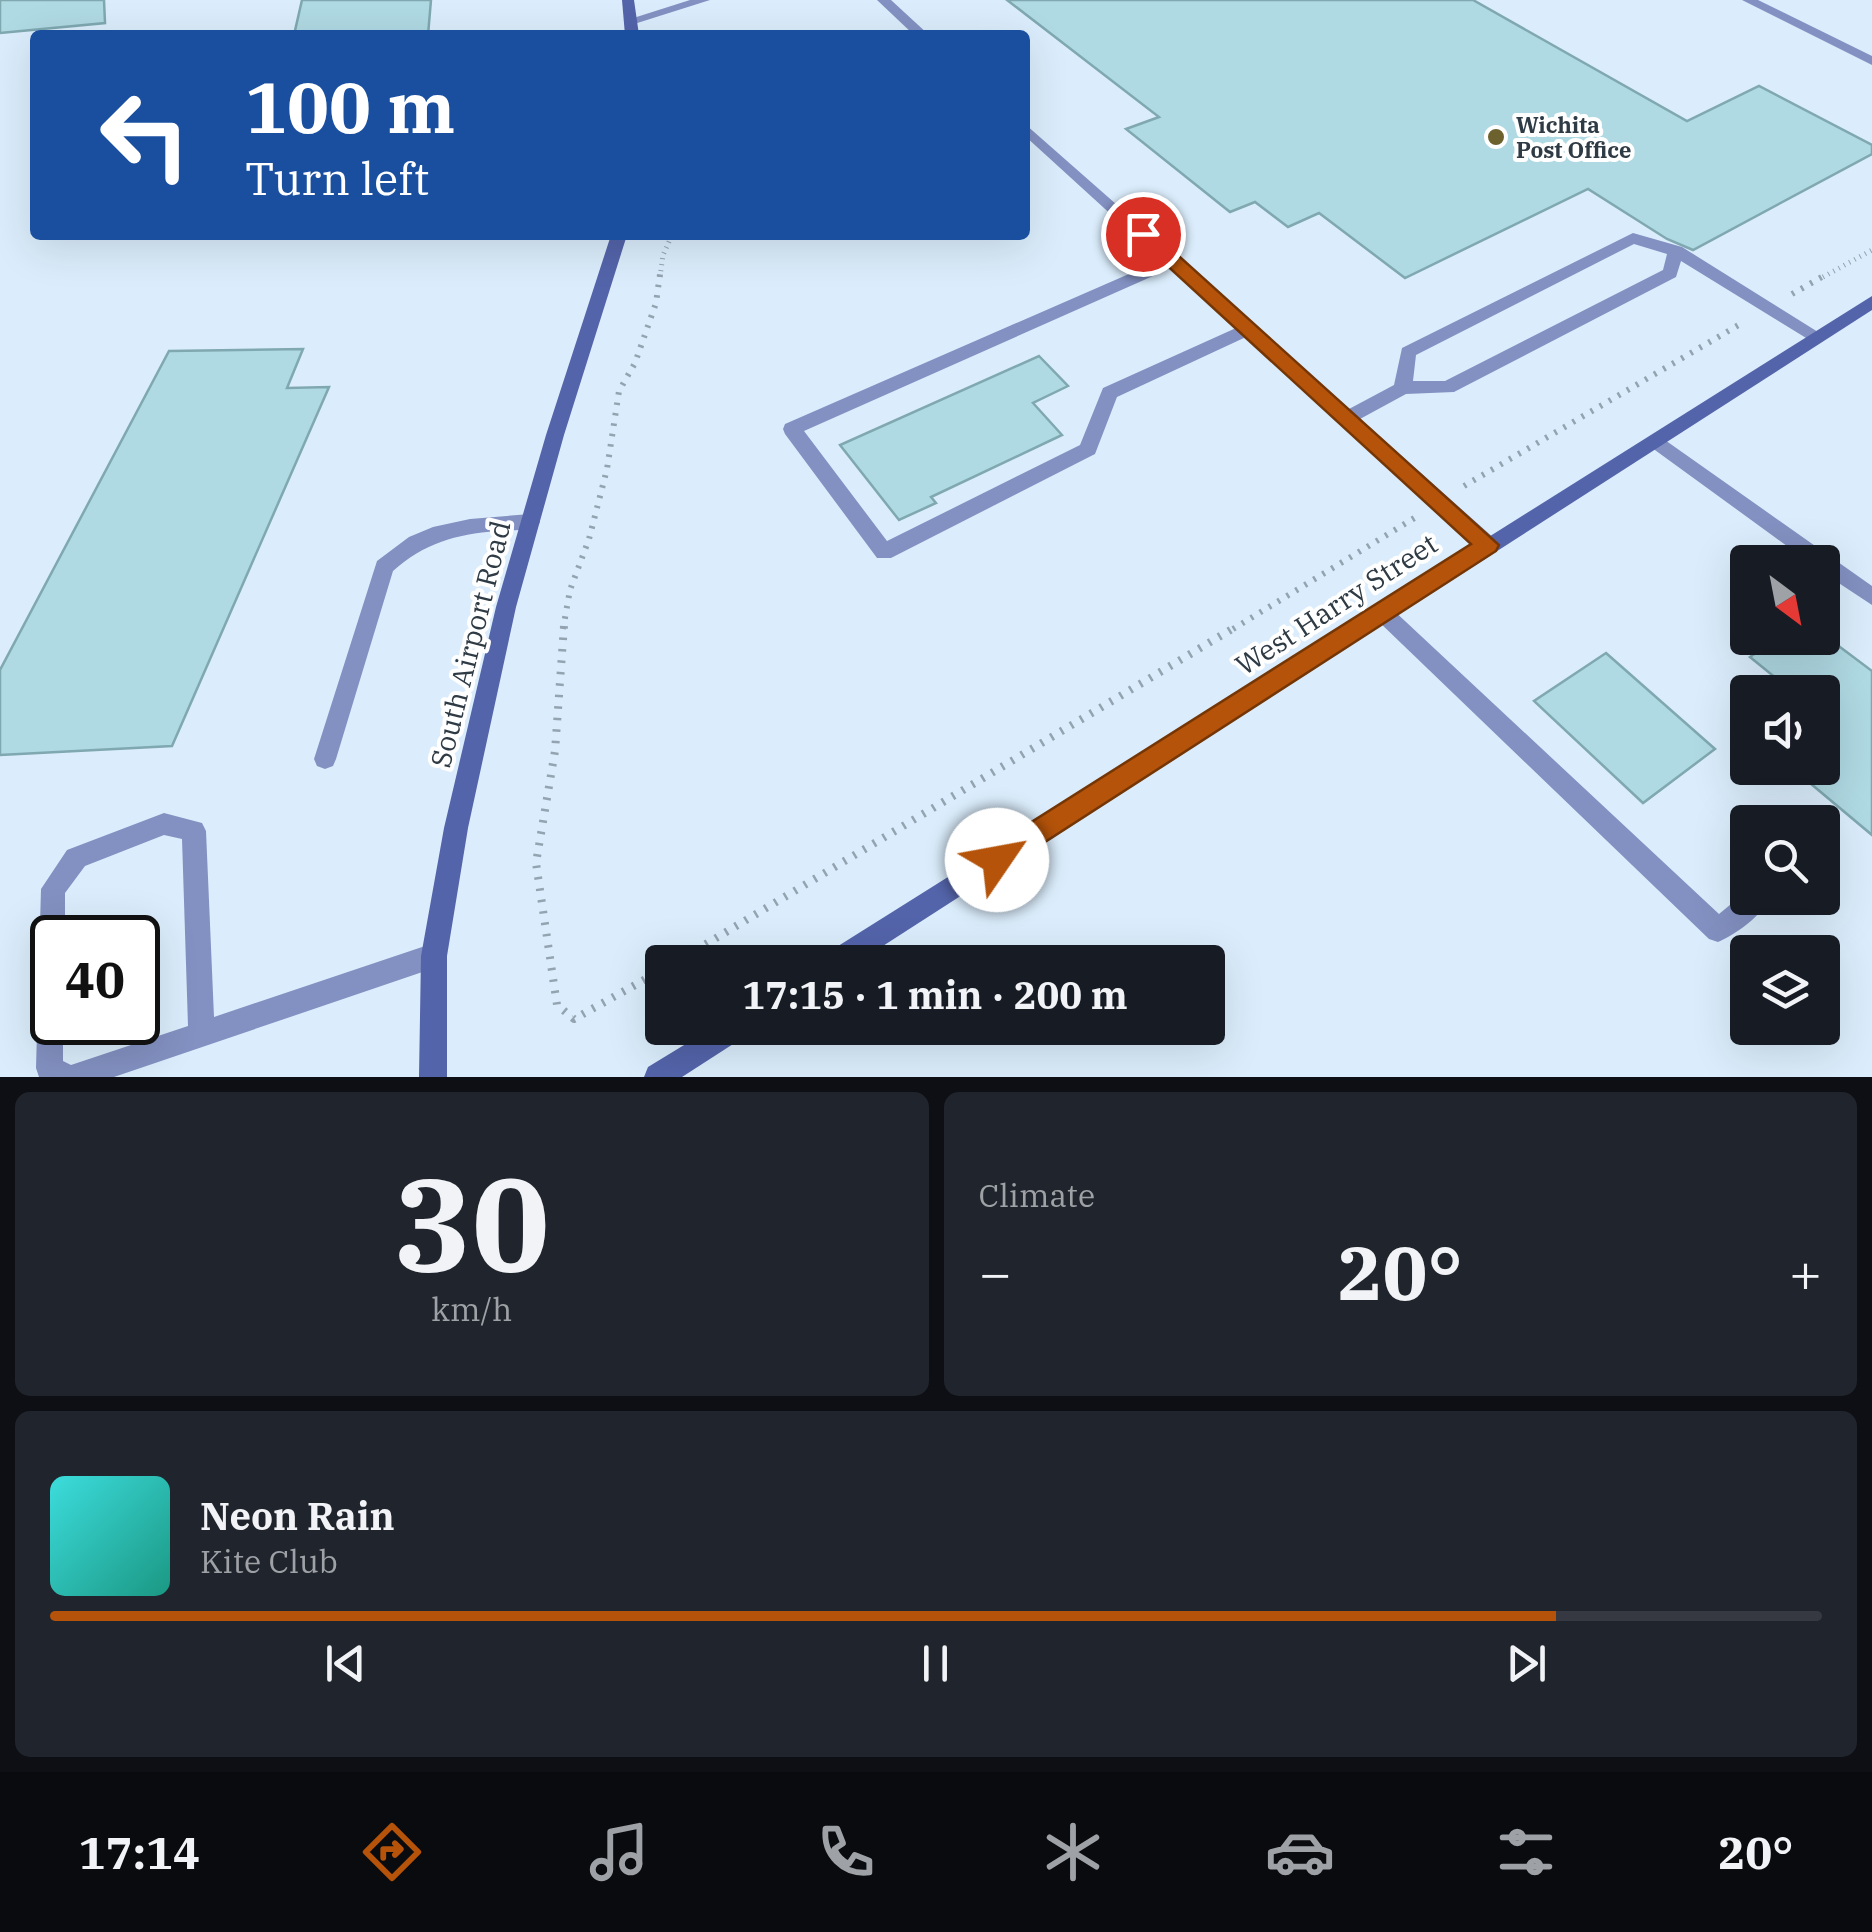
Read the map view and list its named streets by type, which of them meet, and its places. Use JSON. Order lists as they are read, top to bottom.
{
  "streets": {
    "street": ["West Harry Street", "South Airport Road"]
  },
  "places": ["Wichita Post Office"],
  "north": "bottom right",
  "page": {
    "turn": ["100 m", "Turn left"],
    "limit": "40",
    "trip": "17:15 · 1 min · 200 m",
    "tile": [
      ["30", "km/h"],
      "Climate"
    ],
    "heat": ["−", "20°", "+"],
    "song": ["Neon Rain", "Kite Club"],
    "tabs": ["17:14", "20°"]
  }
}
